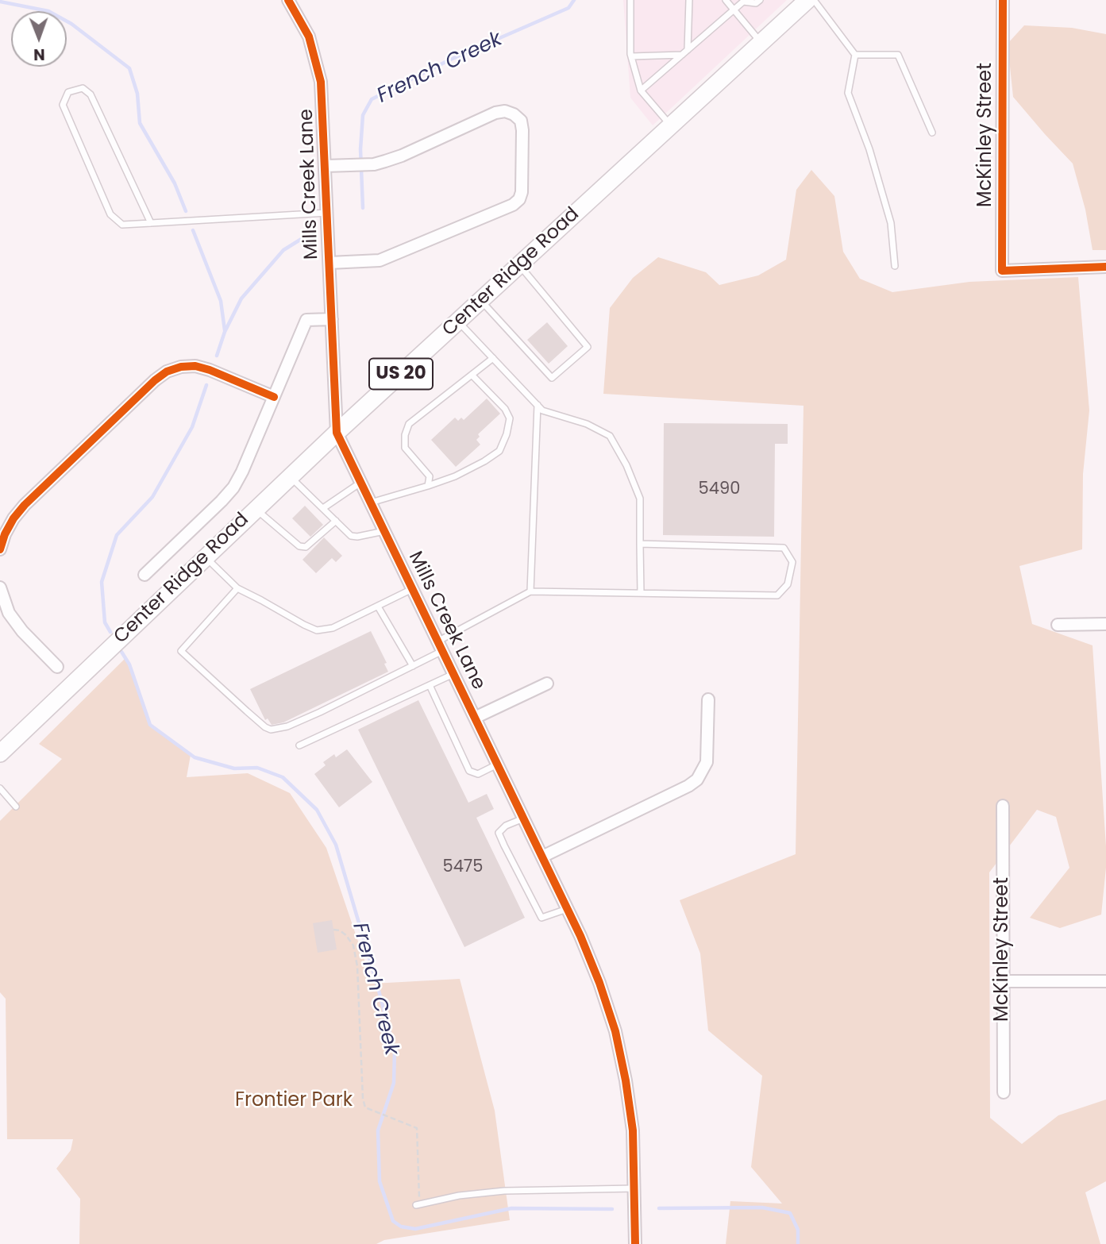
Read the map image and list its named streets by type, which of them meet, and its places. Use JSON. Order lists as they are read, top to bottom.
{
  "streets": {
    "main road": ["Center Ridge Road", "US 20"],
    "street": ["McKinley Street", "Mills Creek Lane"]
  },
  "crossings": [
    ["Mills Creek Lane", "Center Ridge Road"]
  ],
  "water": ["French Creek"],
  "parks": ["Frontier Park"],
  "house_numbers": ["5490", "5475"],
  "north": "bottom"
}
